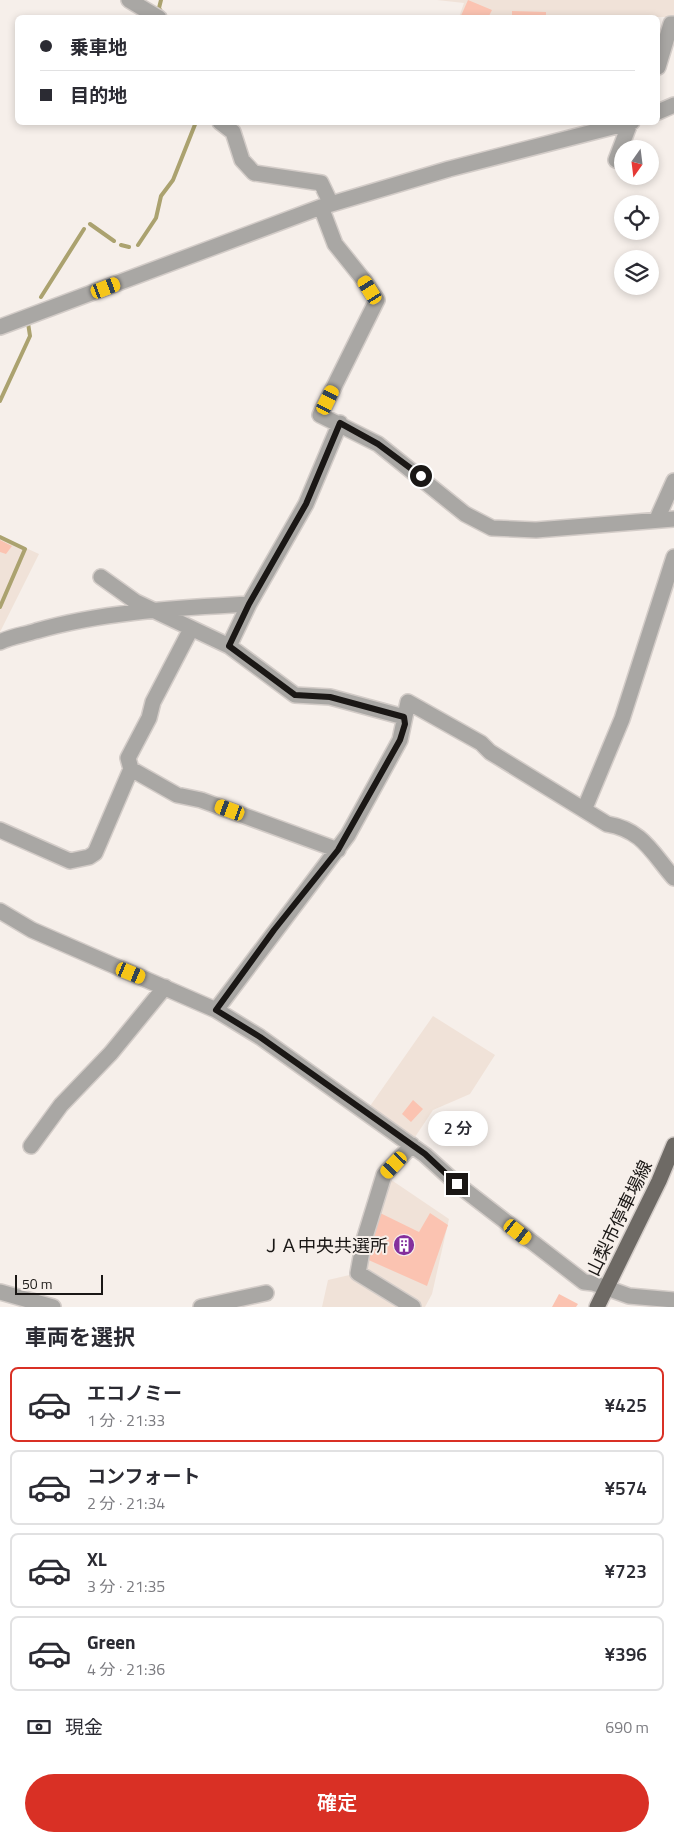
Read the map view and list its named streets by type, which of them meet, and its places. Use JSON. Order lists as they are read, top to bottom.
{
  "streets": {
    "main road": ["山梨市停車場線"]
  },
  "places": {
    "building": ["ＪＡ中央共選所"]
  },
  "scale_bar": "50 m",
  "north": "bottom",
  "page": {
    "banner": ["乗車地", "目的地"],
    "bubble": "2 分",
    "scale": "50 m",
    "heading": "車両を選択",
    "list": [
      {
        "name": "エコノミー",
        "note": "1 分 · 21:33",
        "value": "¥425"
      },
      {
        "name": "コンフォート",
        "note": "2 分 · 21:34",
        "value": "¥574"
      },
      {
        "name": "XL",
        "note": "3 分 · 21:35",
        "value": "¥723"
      },
      {
        "name": "Green",
        "note": "4 分 · 21:36",
        "value": "¥396"
      }
    ],
    "pay": ["現金", "690 m"],
    "buttons": "確定"
  }
}
